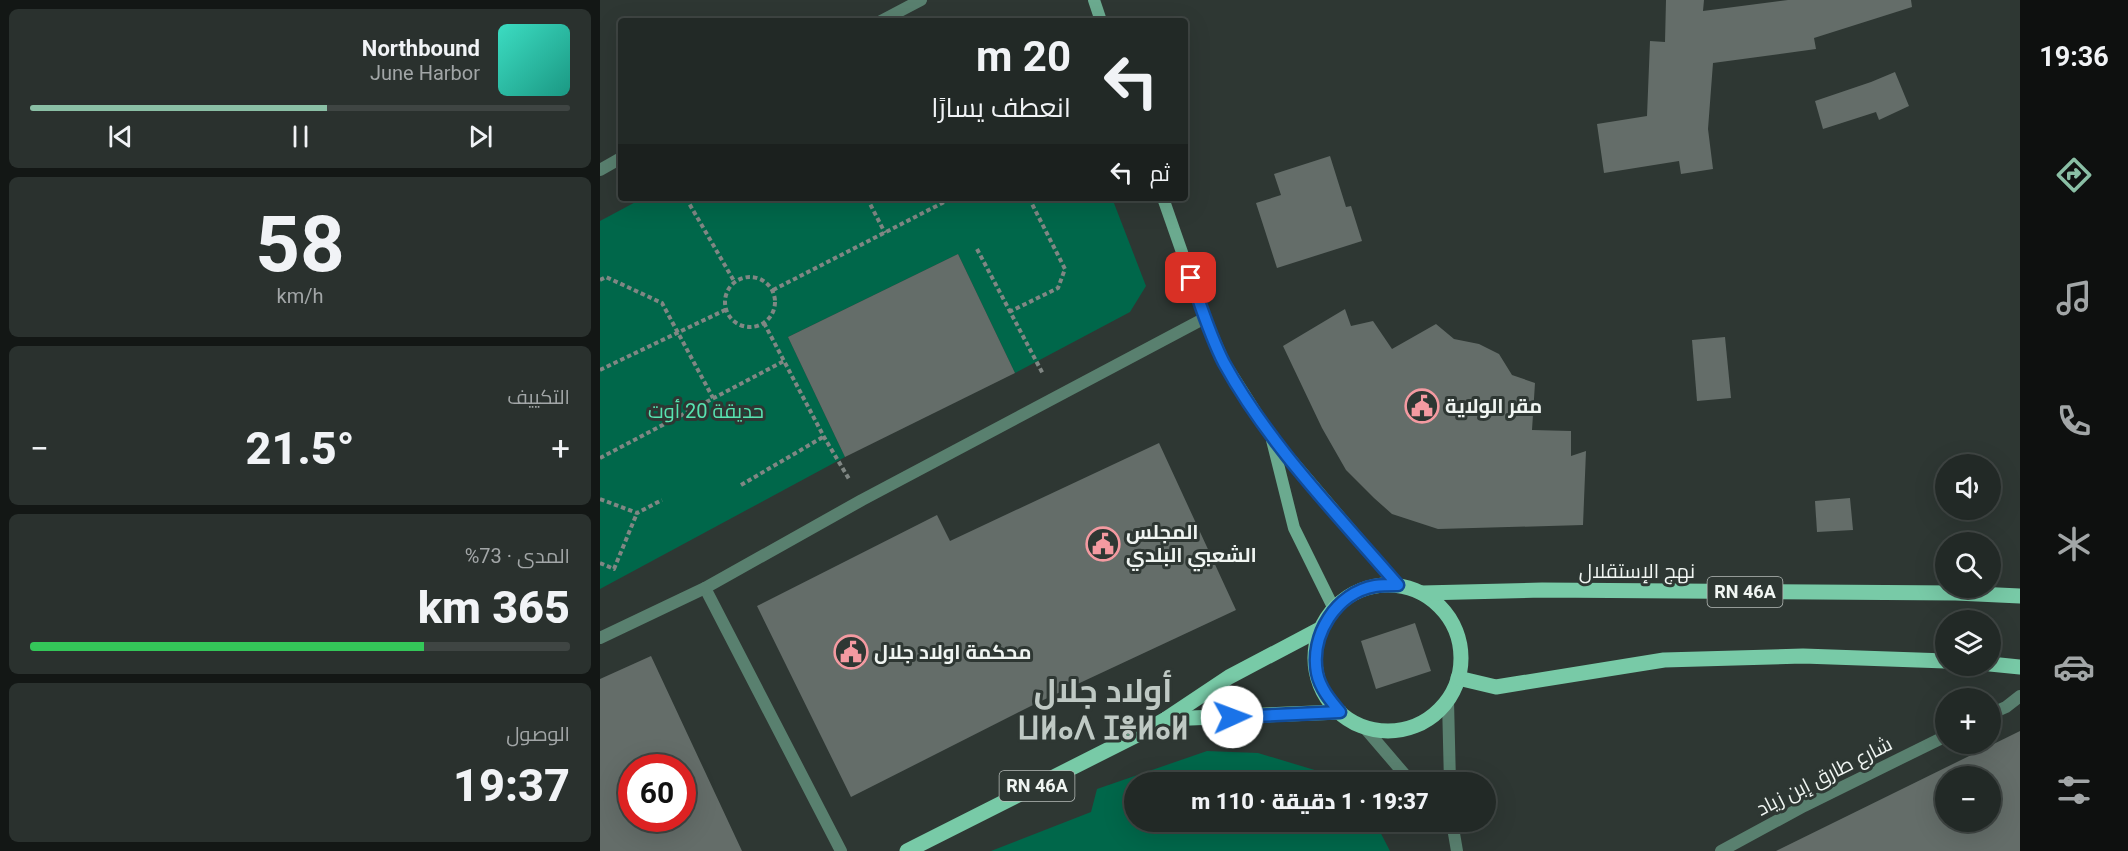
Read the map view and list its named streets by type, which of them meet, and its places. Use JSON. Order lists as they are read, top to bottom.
{
  "streets": {
    "main road": ["نهج الإستقلال", "RN 46A"],
    "street": ["شارع طارق إبن زياد"]
  },
  "crossings": [
    ["نهج الإستقلال", "RN 46A"]
  ],
  "districts": ["أولاد جلال ⵡⵍⴰⴷ ⵊⴻⵍⴰⵍ"],
  "parks": ["حديقة 20 أوت"],
  "places": {
    "public building": ["مقر الولاية", "المجلس الشعبي البلدي", "محكمة اولاد جلال"]
  },
  "page": {
    "tabs": "19:36",
    "turn": ["20 m", "انعطف يسارًا"],
    "song": ["Northbound", "June Harbor"],
    "then": "ثم",
    "tile": [
      ["58", "km/h"],
      "التكييف",
      ["المدى · 73%", "365 km"],
      ["الوصول", "19:37"]
    ],
    "heat": ["−", "21.5°", "+"],
    "map_buttons": ["+", "−"],
    "limit": "60",
    "trip": "19:37 · 1 دقيقة · 110 m"
  }
}
